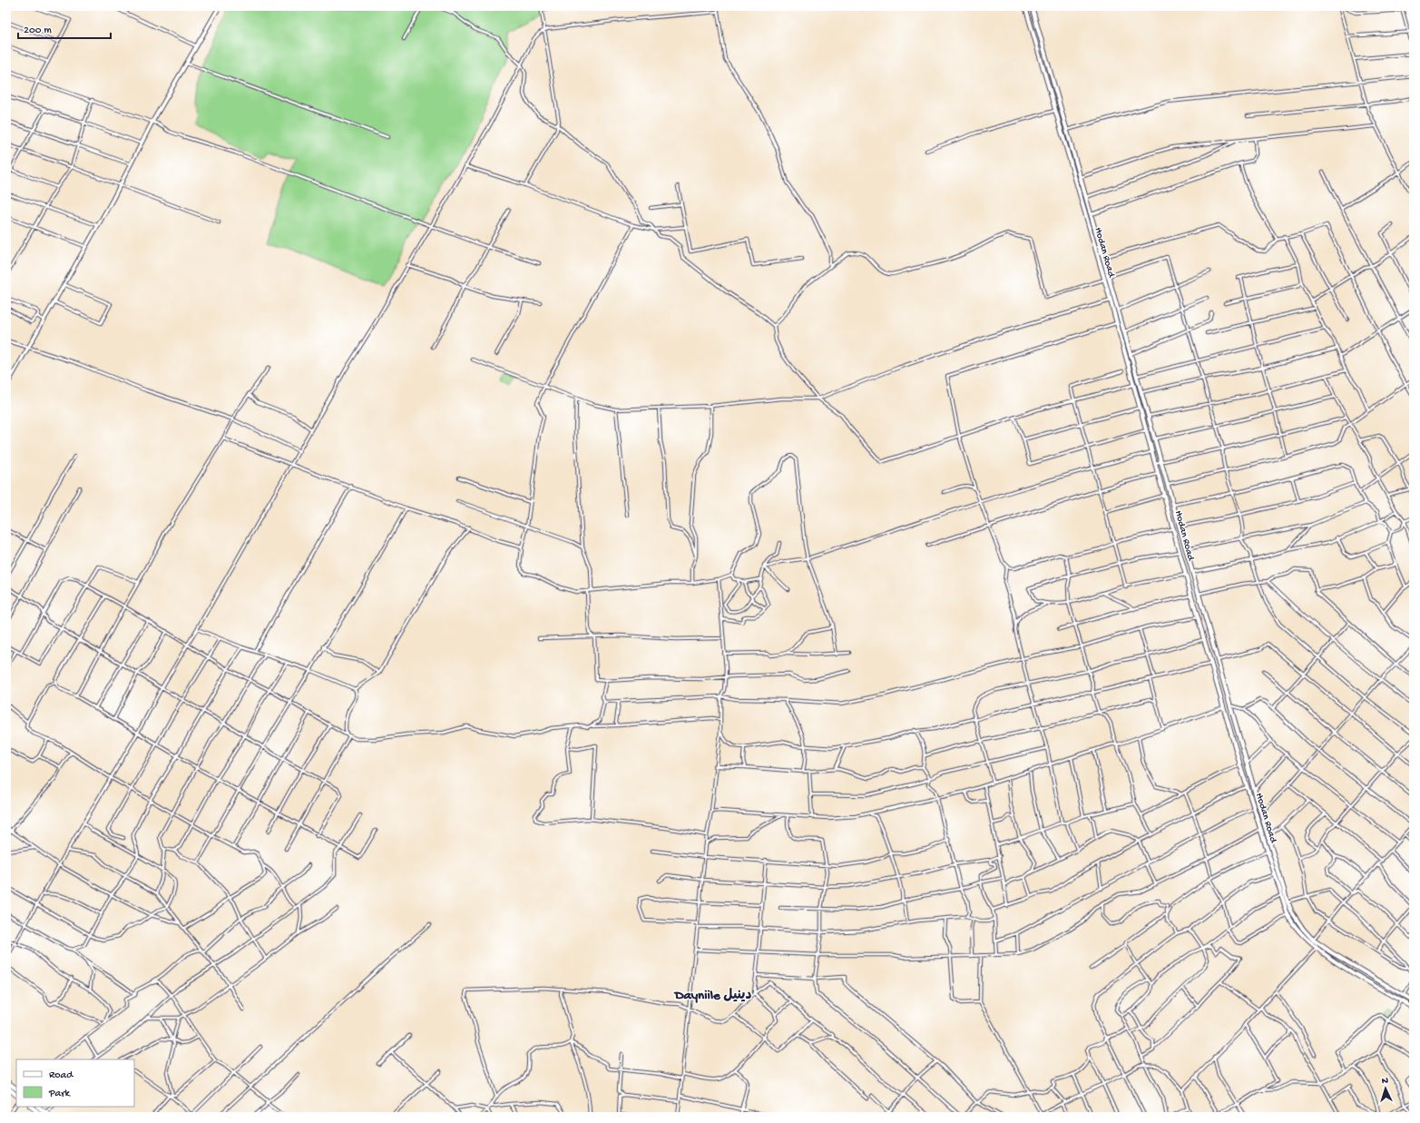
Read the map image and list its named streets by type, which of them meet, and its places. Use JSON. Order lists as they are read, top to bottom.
{
  "streets": {
    "main road": ["Hodan Road"]
  },
  "districts": ["Dayniile دينيل"],
  "legend": ["Road", "Park"],
  "scale_bar": "200 m",
  "north": "top"
}
